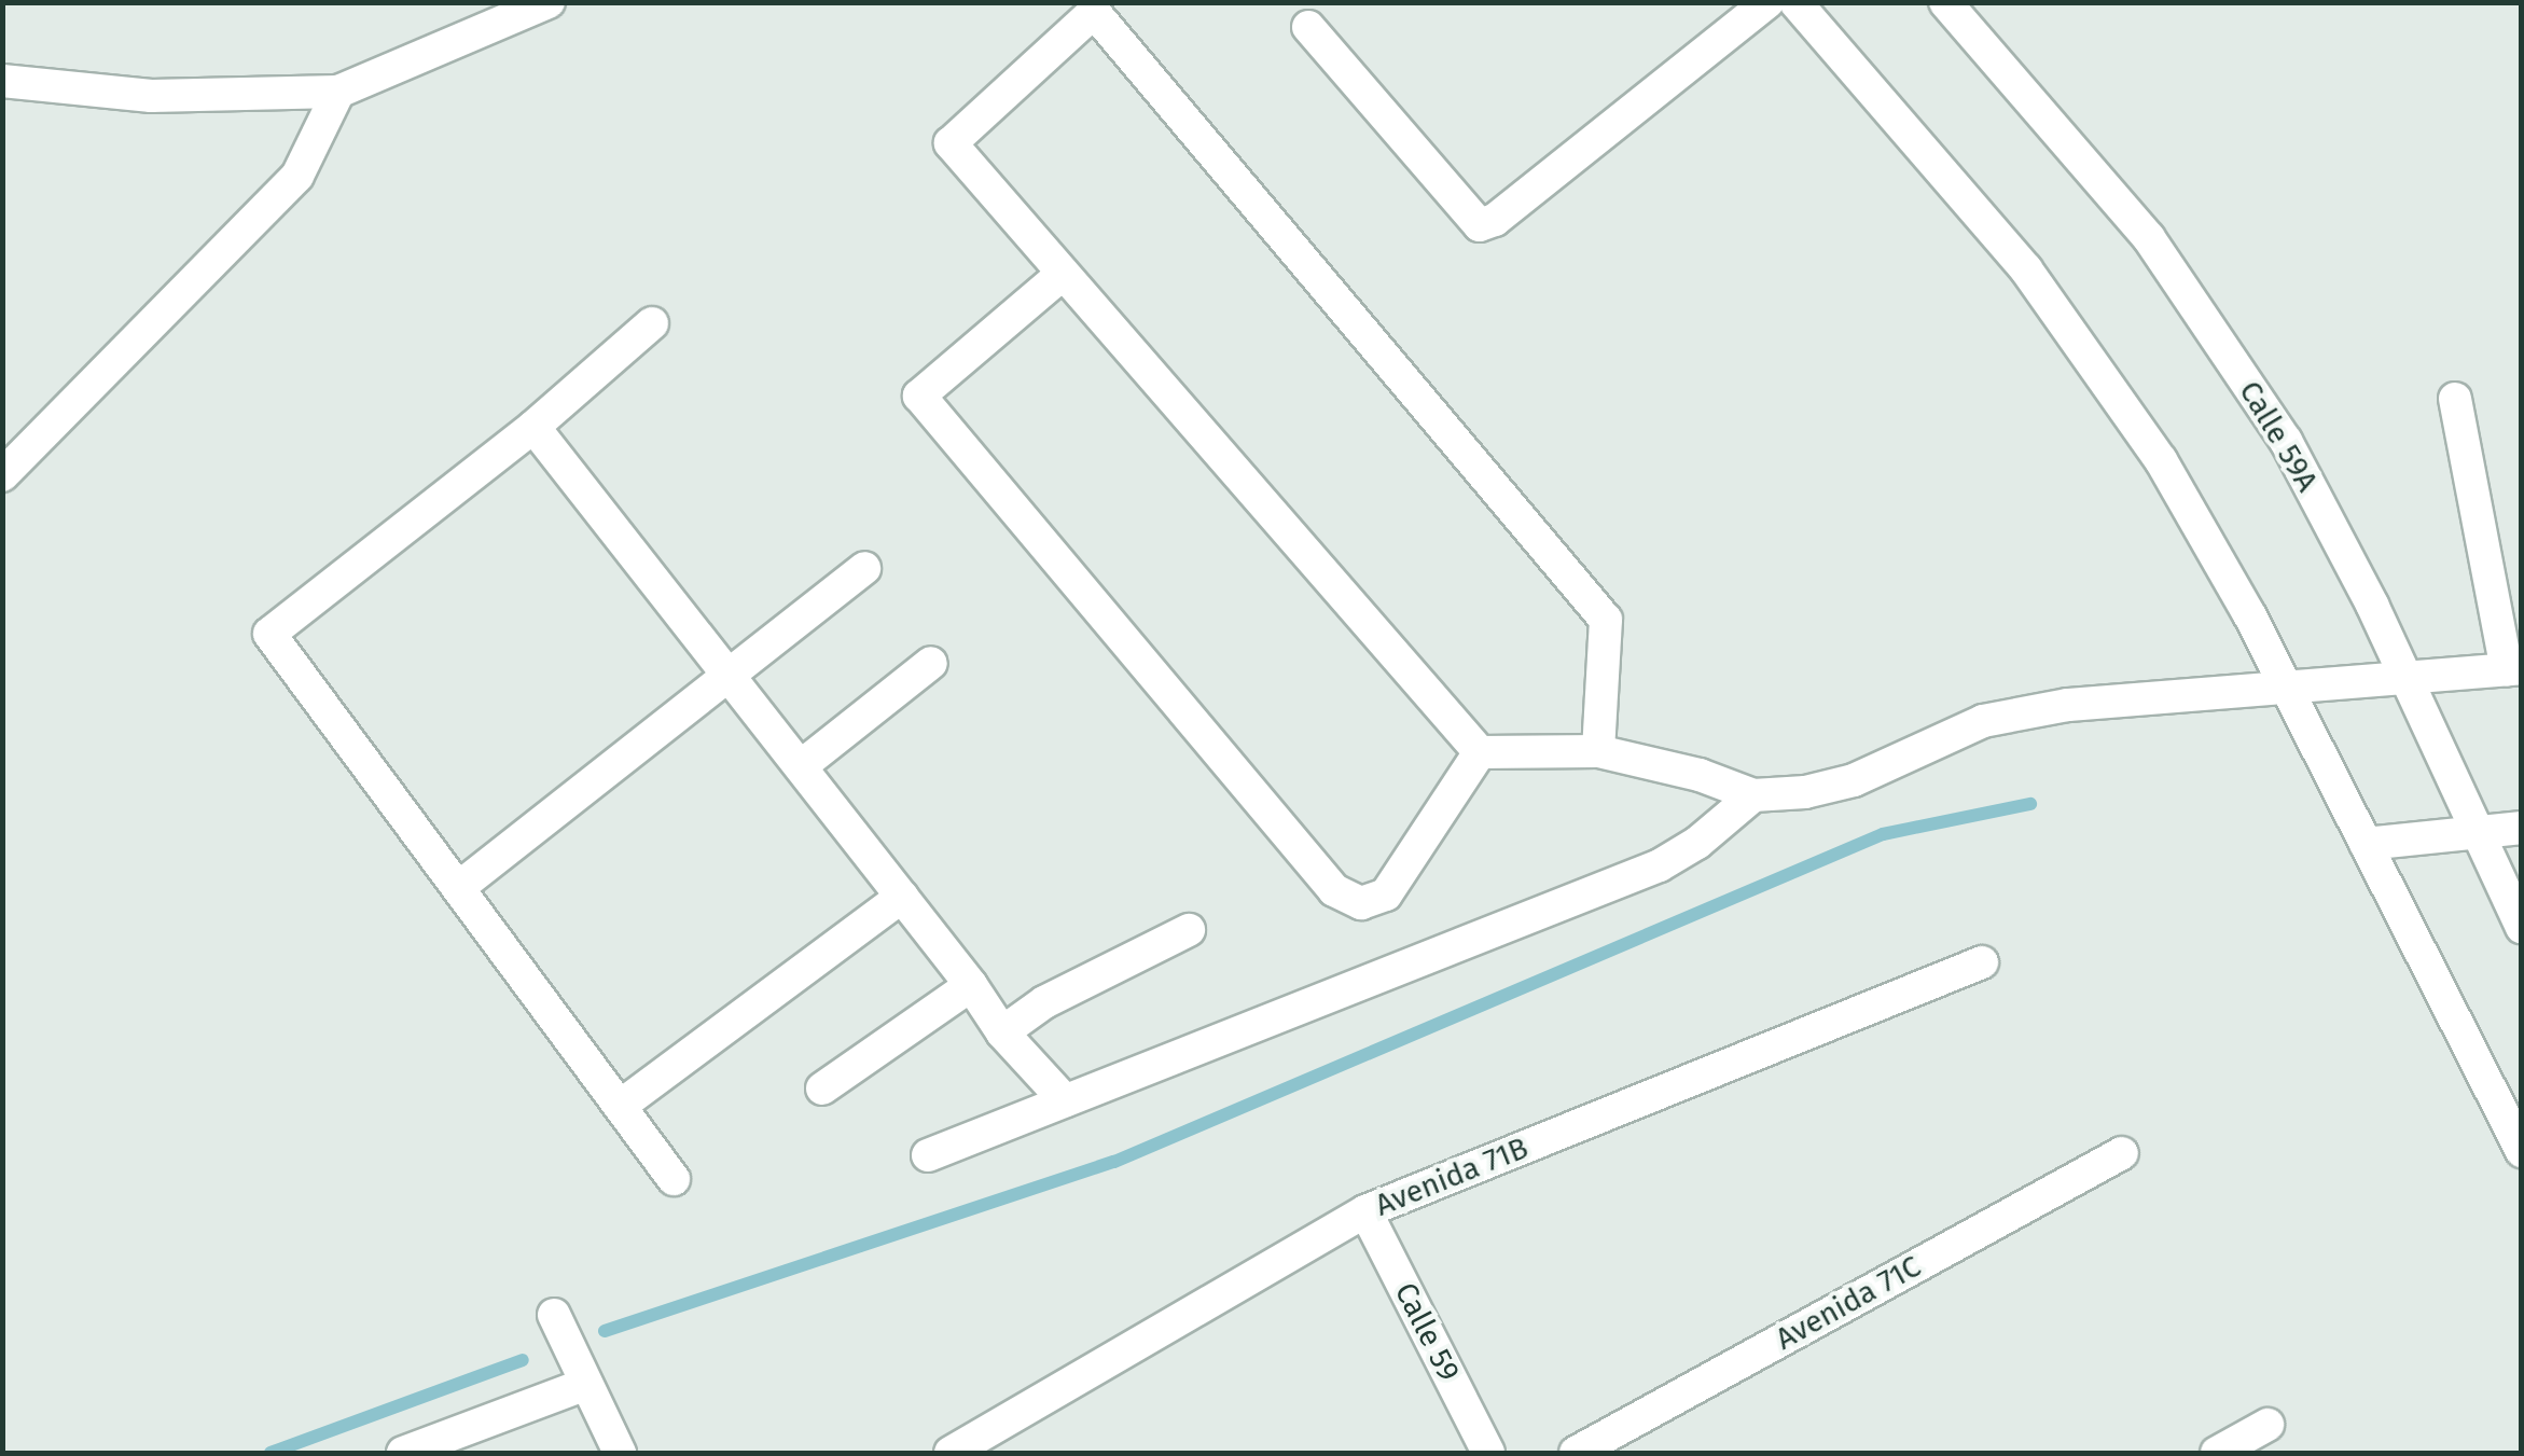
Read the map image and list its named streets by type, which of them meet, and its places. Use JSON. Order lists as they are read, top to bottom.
{
  "streets": {
    "street": [
      "Calle 59A",
      "Avenida 71B",
      "Avenida 71C",
      "Calle 59"
    ]
  },
  "crossings": [
    ["Avenida 71B", "Calle 59"]
  ]
}
